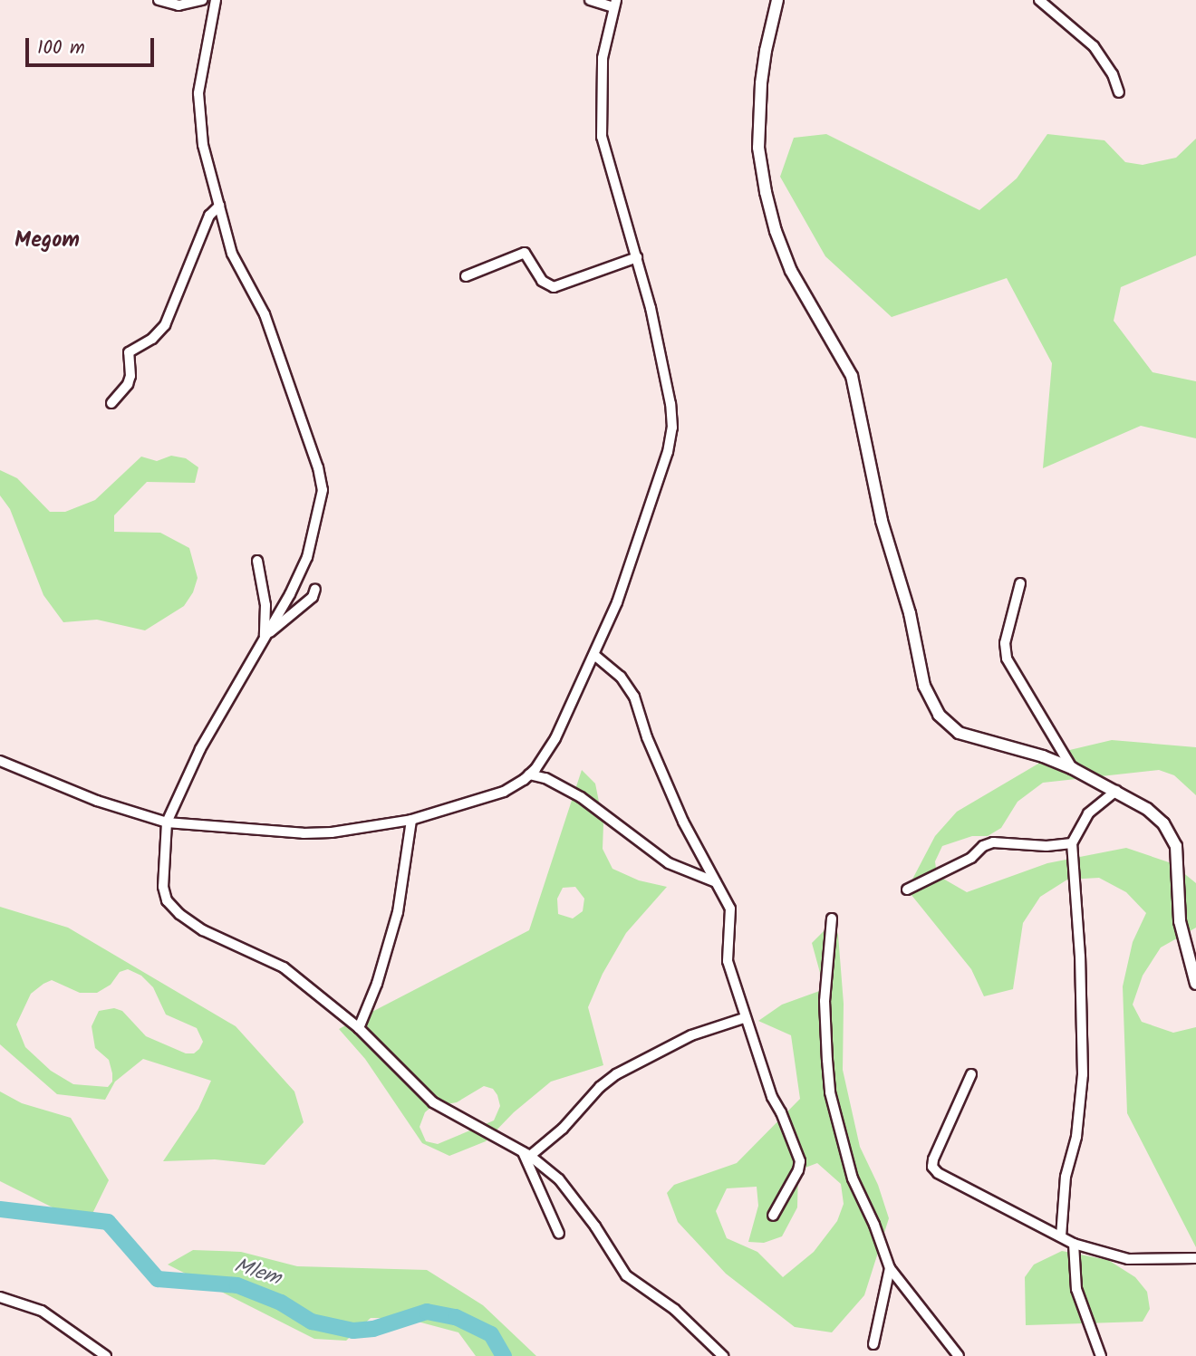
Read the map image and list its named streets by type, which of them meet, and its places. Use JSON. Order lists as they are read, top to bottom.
{
  "districts": ["Megom"],
  "water": ["Mlem"],
  "scale_bar": "100 m"
}
